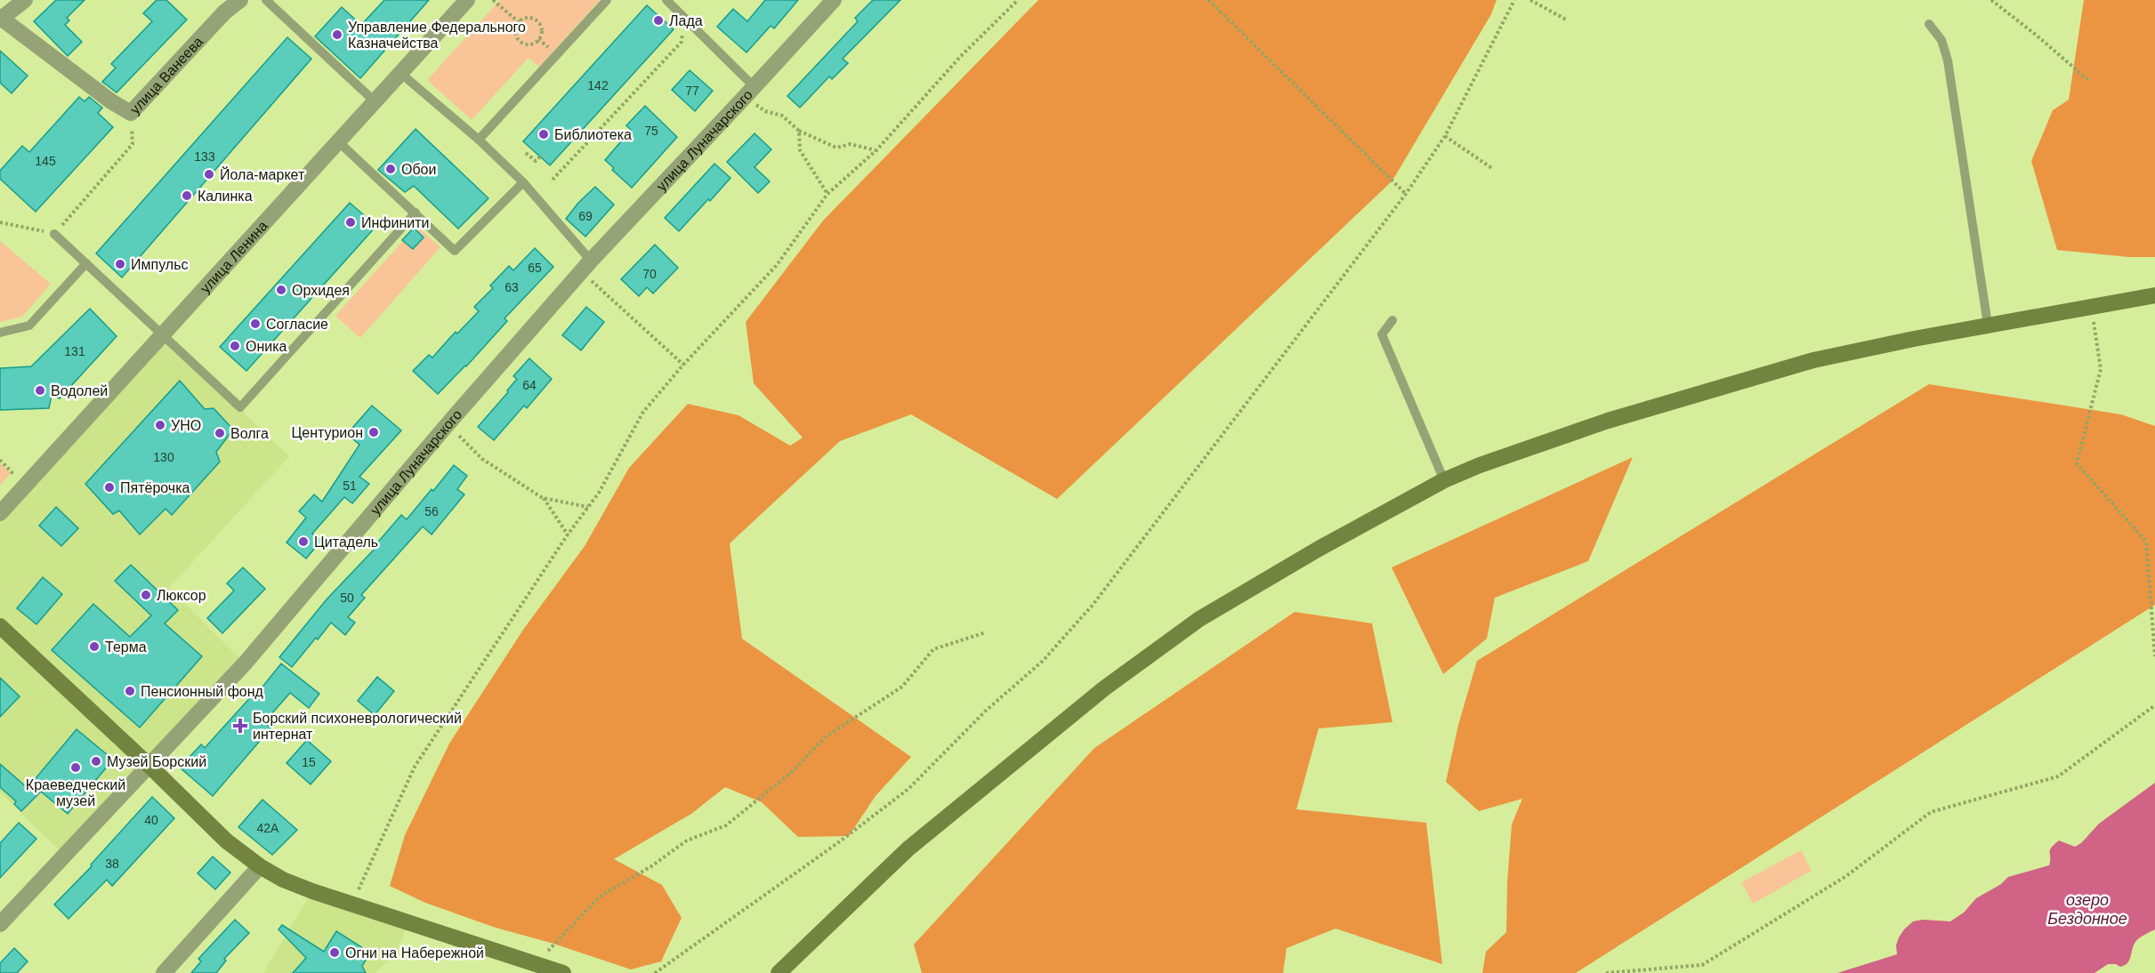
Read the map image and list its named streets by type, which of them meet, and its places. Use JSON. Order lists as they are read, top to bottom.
{
  "streets": {
    "street": ["улица Ванеева", "улица Луначарского", "улица Ленина"]
  },
  "water": ["озеро Бездонное"],
  "places": {
    "other": [
      "Лада",
      "Управление Федерального Казначейства",
      "Библиотека",
      "Обои",
      "Йола-маркет",
      "Калинка",
      "Инфинити",
      "Импульс",
      "Орхидея",
      "Согласие",
      "Оника",
      "Водолей",
      "УНО",
      "Центурион",
      "Волга",
      "Пятёрочка",
      "Цитадель",
      "Люксор",
      "Терма",
      "Пенсионный фонд",
      "Музей Борский",
      "Краеведческий музей",
      "Огни на Набережной"
    ],
    "health": ["Борский психоневрологический интернат"]
  },
  "house_numbers": [
    "142",
    "77",
    "75",
    "133",
    "145",
    "69",
    "65",
    "70",
    "63",
    "131",
    "64",
    "130",
    "51",
    "56",
    "50",
    "15",
    "40",
    "42А",
    "38"
  ]
}
